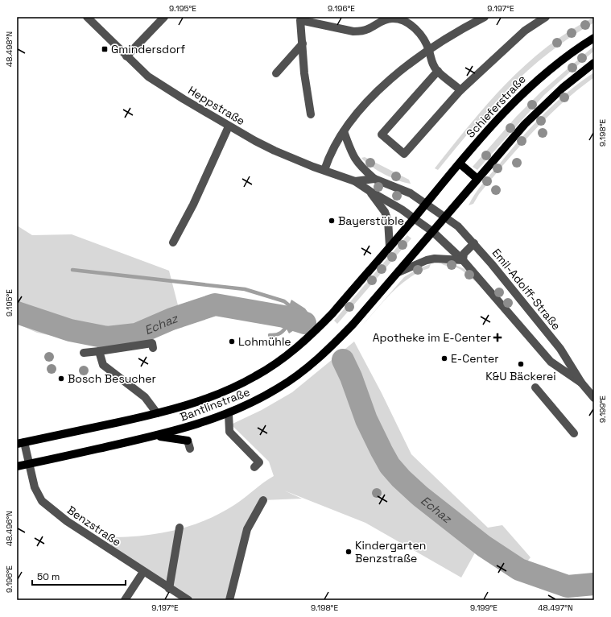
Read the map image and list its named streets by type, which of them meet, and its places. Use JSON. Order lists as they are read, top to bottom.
{
  "streets": {
    "main road": ["Schieferstraße", "Bantlinstraße"],
    "street": ["Heppstraße", "Emil-Adolff-Straße", "Benzstraße"]
  },
  "crossings": [
    ["Heppstraße", "Schieferstraße"],
    ["Heppstraße", "Emil-Adolff-Straße"],
    ["Heppstraße", "Bantlinstraße"],
    ["Schieferstraße", "Bantlinstraße"],
    ["Emil-Adolff-Straße", "Bantlinstraße"],
    ["Bantlinstraße", "Benzstraße"]
  ],
  "water": ["Echaz"],
  "places": {
    "transit": ["Gmindersdorf"],
    "other": [
      "Bayerstüble",
      "Lohmühle",
      "E-Center",
      "K&U Bäckerei",
      "Bosch Besucher",
      "Kindergarten Benzstraße"
    ],
    "health": ["Apotheke im E-Center"]
  },
  "scale_bar": "50 m",
  "coordinates": [
    "9.195°E",
    "9.196°E",
    "9.197°E",
    "48.498°N",
    "9.198°E",
    "9.199°E",
    "48.496°N",
    "48.497°N"
  ]
}
